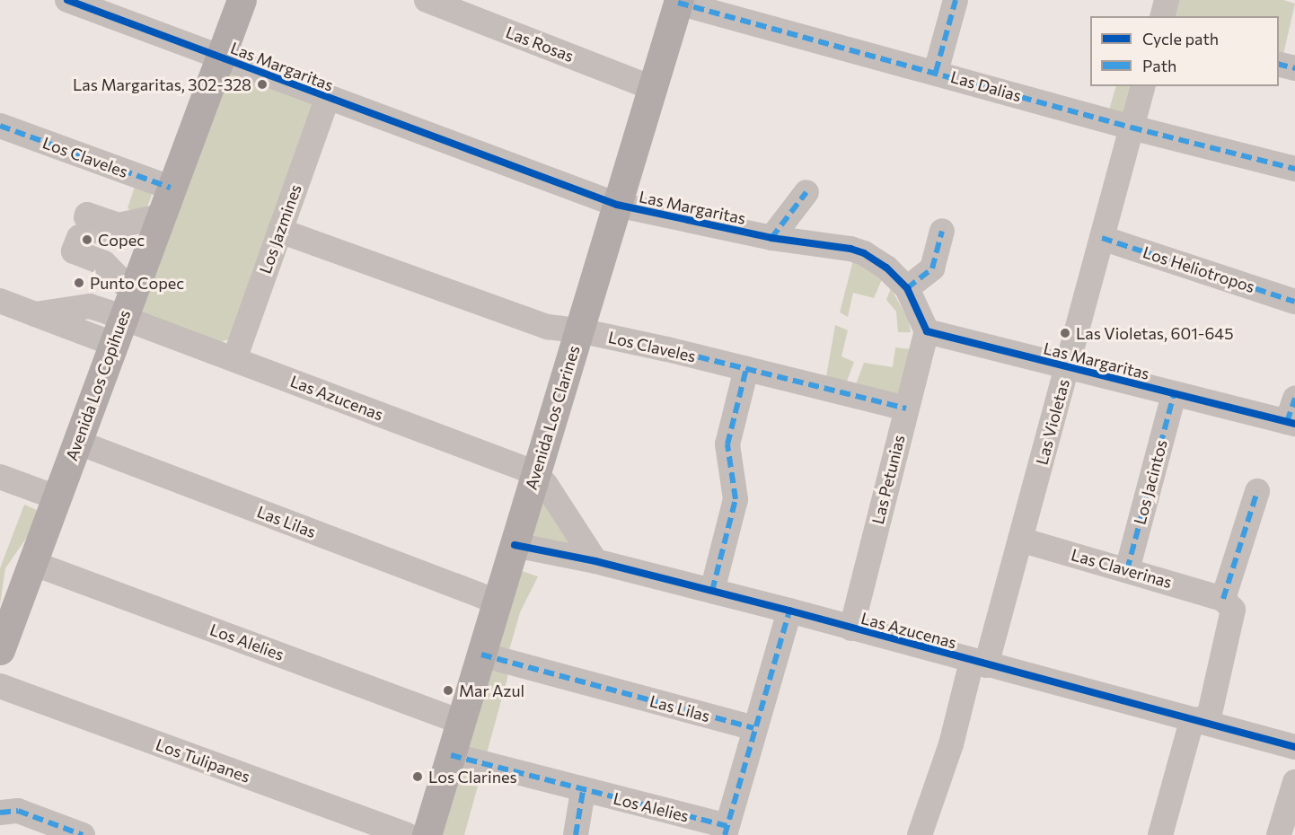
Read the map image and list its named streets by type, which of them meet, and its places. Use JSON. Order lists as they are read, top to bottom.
{
  "streets": {
    "main road": ["Avenida Los Copihues", "Avenida Los Clarines"],
    "street": [
      "Las Rosas",
      "Las Margaritas",
      "Las Dalias",
      "Los Claveles",
      "Los Jazmines",
      "Los Heliotropos",
      "Las Azucenas",
      "Las Violetas",
      "Las Petunias",
      "Los Jacintos",
      "Las Lilas",
      "Las Claverinas",
      "Los Alelies",
      "Los Tulipanes"
    ]
  },
  "crossings": [
    ["Las Rosas", "Avenida Los Clarines"],
    ["Las Margaritas", "Los Jazmines"],
    ["Las Margaritas", "Avenida Los Copihues"],
    ["Las Margaritas", "Avenida Los Clarines"],
    ["Las Margaritas", "Las Violetas"],
    ["Las Margaritas", "Las Petunias"],
    ["Las Margaritas", "Los Jacintos"],
    ["Las Dalias", "Avenida Los Clarines"],
    ["Las Dalias", "Las Violetas"],
    ["Los Claveles", "Los Jazmines"],
    ["Los Claveles", "Avenida Los Copihues"],
    ["Los Claveles", "Avenida Los Clarines"],
    ["Los Claveles", "Las Petunias"],
    ["Los Jazmines", "Las Azucenas"],
    ["Los Heliotropos", "Las Violetas"],
    ["Avenida Los Copihues", "Las Azucenas"],
    ["Avenida Los Copihues", "Las Lilas"],
    ["Avenida Los Copihues", "Los Alelies"],
    ["Las Azucenas", "Avenida Los Clarines"],
    ["Las Azucenas", "Las Violetas"],
    ["Las Azucenas", "Las Petunias"],
    ["Avenida Los Clarines", "Las Lilas"],
    ["Avenida Los Clarines", "Los Alelies"],
    ["Las Violetas", "Las Claverinas"],
    ["Los Jacintos", "Las Claverinas"]
  ],
  "places": [
    "Las Margaritas, 302-328",
    "Copec",
    "Punto Copec",
    "Las Violetas, 601-645",
    "Mar Azul",
    "Los Clarines"
  ],
  "legend": ["Cycle path", "Path"]
}
